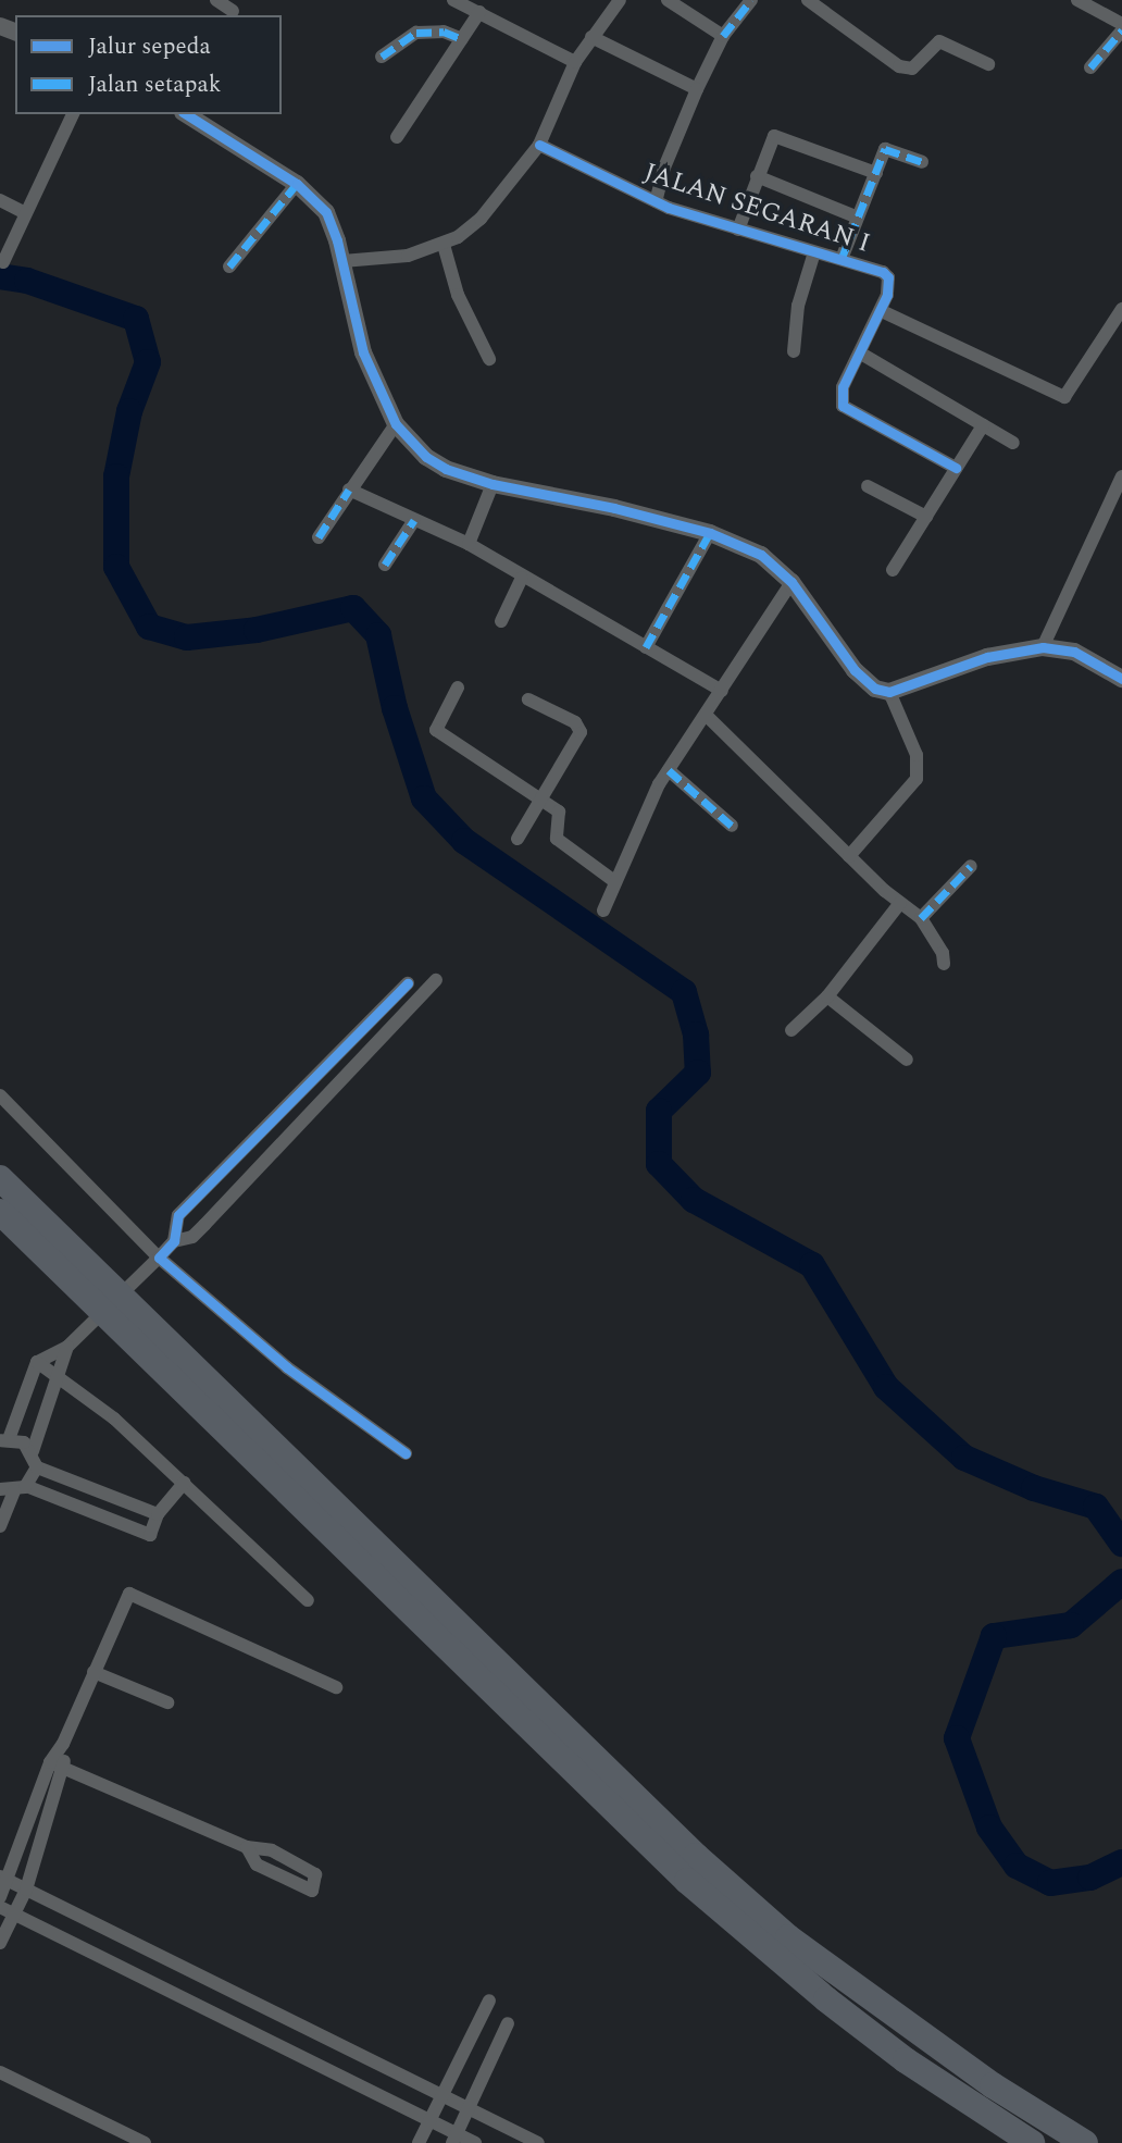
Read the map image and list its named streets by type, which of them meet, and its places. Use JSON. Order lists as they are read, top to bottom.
{
  "streets": {
    "street": ["JALAN SEGARAN I"]
  },
  "legend": ["Jalur sepeda", "Jalan setapak"]
}
